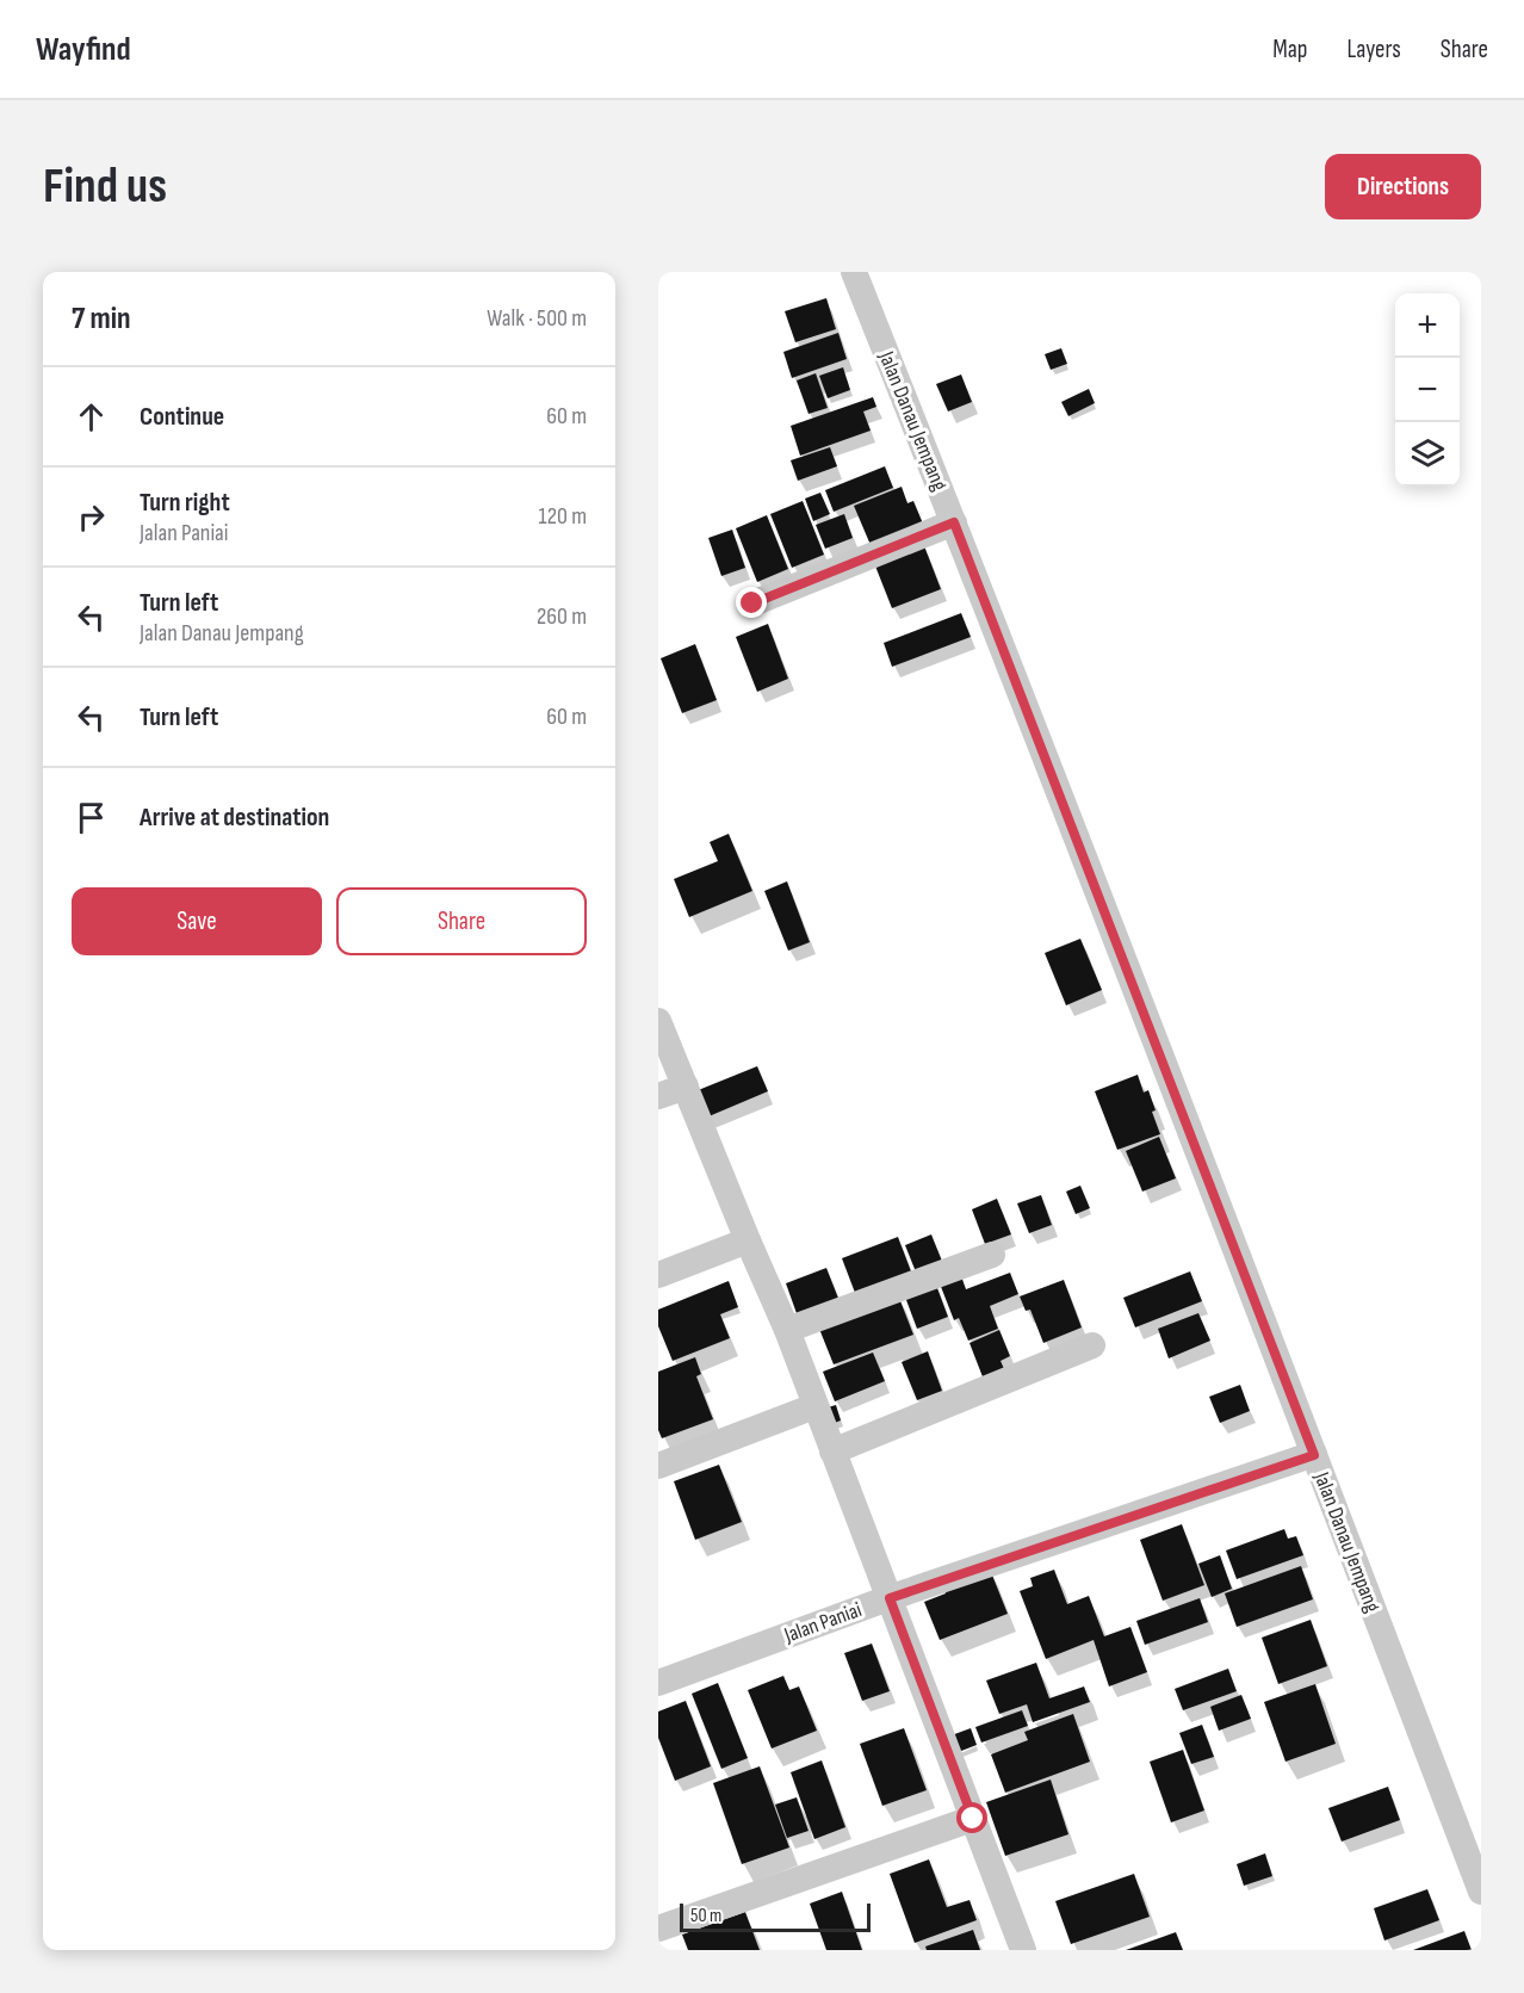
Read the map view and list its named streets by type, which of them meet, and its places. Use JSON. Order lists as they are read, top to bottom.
{
  "streets": {
    "street": ["Jalan Danau Jempang", "Jalan Paniai"]
  },
  "crossings": [
    ["Jalan Danau Jempang", "Jalan Paniai"]
  ],
  "scale_bar": "50 m",
  "page": {
    "header": "Wayfind",
    "nav": ["Map", "Layers", "Share"],
    "buttons": [
      "Directions",
      ["Save", "Share"]
    ],
    "title": "Find us",
    "heading": ["7 min", "Walk · 500 m"],
    "map_buttons": ["+", "−"],
    "list": [
      ["Continue", "60 m"],
      ["Turn right", "Jalan Paniai", "120 m"],
      ["Turn left", "Jalan Danau Jempang", "260 m"],
      ["Turn left", "60 m"],
      "Arrive at destination"
    ],
    "scale": "50 m"
  }
}
